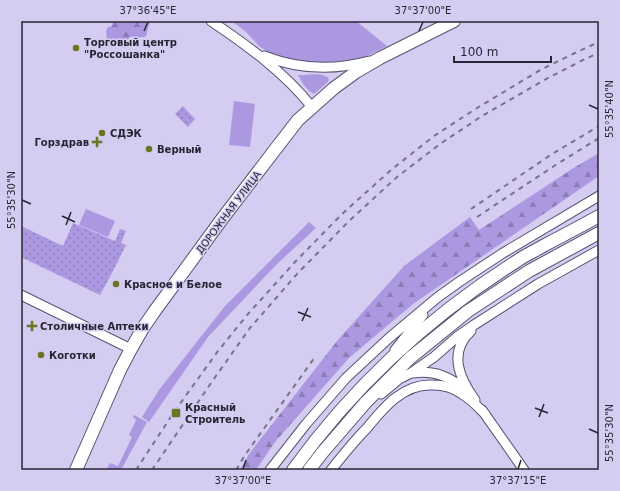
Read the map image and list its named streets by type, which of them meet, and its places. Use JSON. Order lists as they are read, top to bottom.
{
  "streets": {
    "main road": ["ДОРОЖНАЯ УЛИЦА"]
  },
  "places": {
    "other": [
      "Торговый центр \"Россошанка\"",
      "СДЭК",
      "Верный",
      "Красное и Белое",
      "Коготки"
    ],
    "health": ["Горздрав", "Столичные Аптеки"],
    "transit": ["Красный Строитель"]
  },
  "scale_bar": "100 m",
  "coordinates": [
    "37°36'45\"E",
    "37°37'00\"E",
    "55°35'40\"N",
    "55°35'30\"N",
    "37°37'15\"E"
  ]
}
